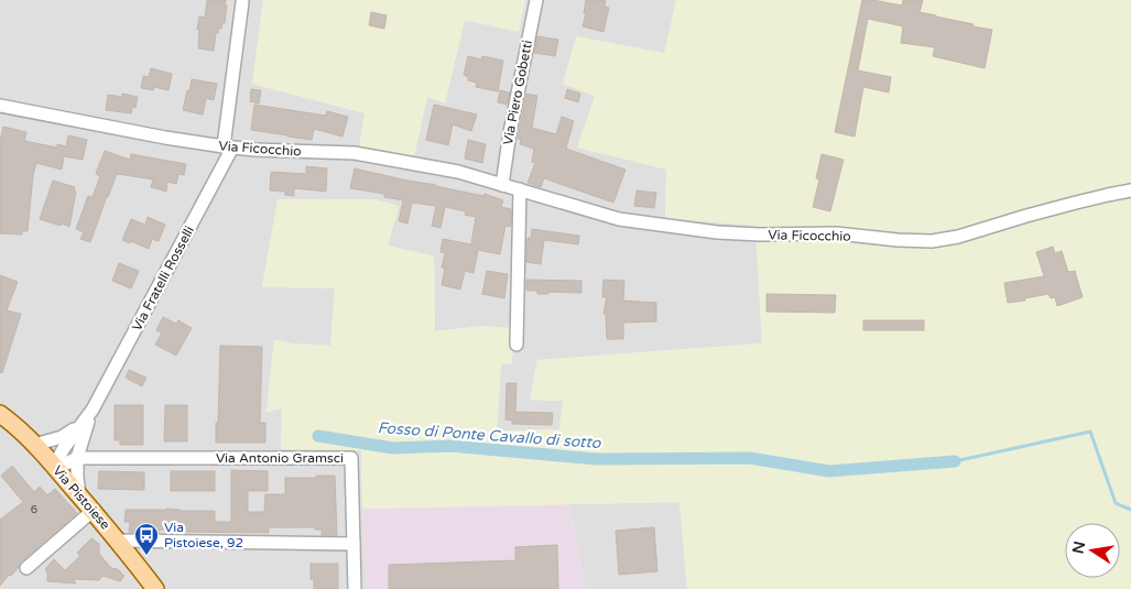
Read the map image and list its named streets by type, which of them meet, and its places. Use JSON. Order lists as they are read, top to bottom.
{
  "streets": {
    "main road": ["Via Pistoiese"],
    "street": [
      "Via Piero Gobetti",
      "Via Ficocchio",
      "Via Fratelli Rosselli",
      "Via Antonio Gramsci"
    ]
  },
  "crossings": [
    ["Via Piero Gobetti", "Via Ficocchio"],
    ["Via Ficocchio", "Via Fratelli Rosselli"],
    ["Via Fratelli Rosselli", "Via Antonio Gramsci"],
    ["Via Fratelli Rosselli", "Via Pistoiese"]
  ],
  "water": ["Fosso di Ponte Cavallo di sotto"],
  "places": {
    "bus stop": ["Via Pistoiese, 92"]
  },
  "house_numbers": ["6"],
  "north": "left"
}
